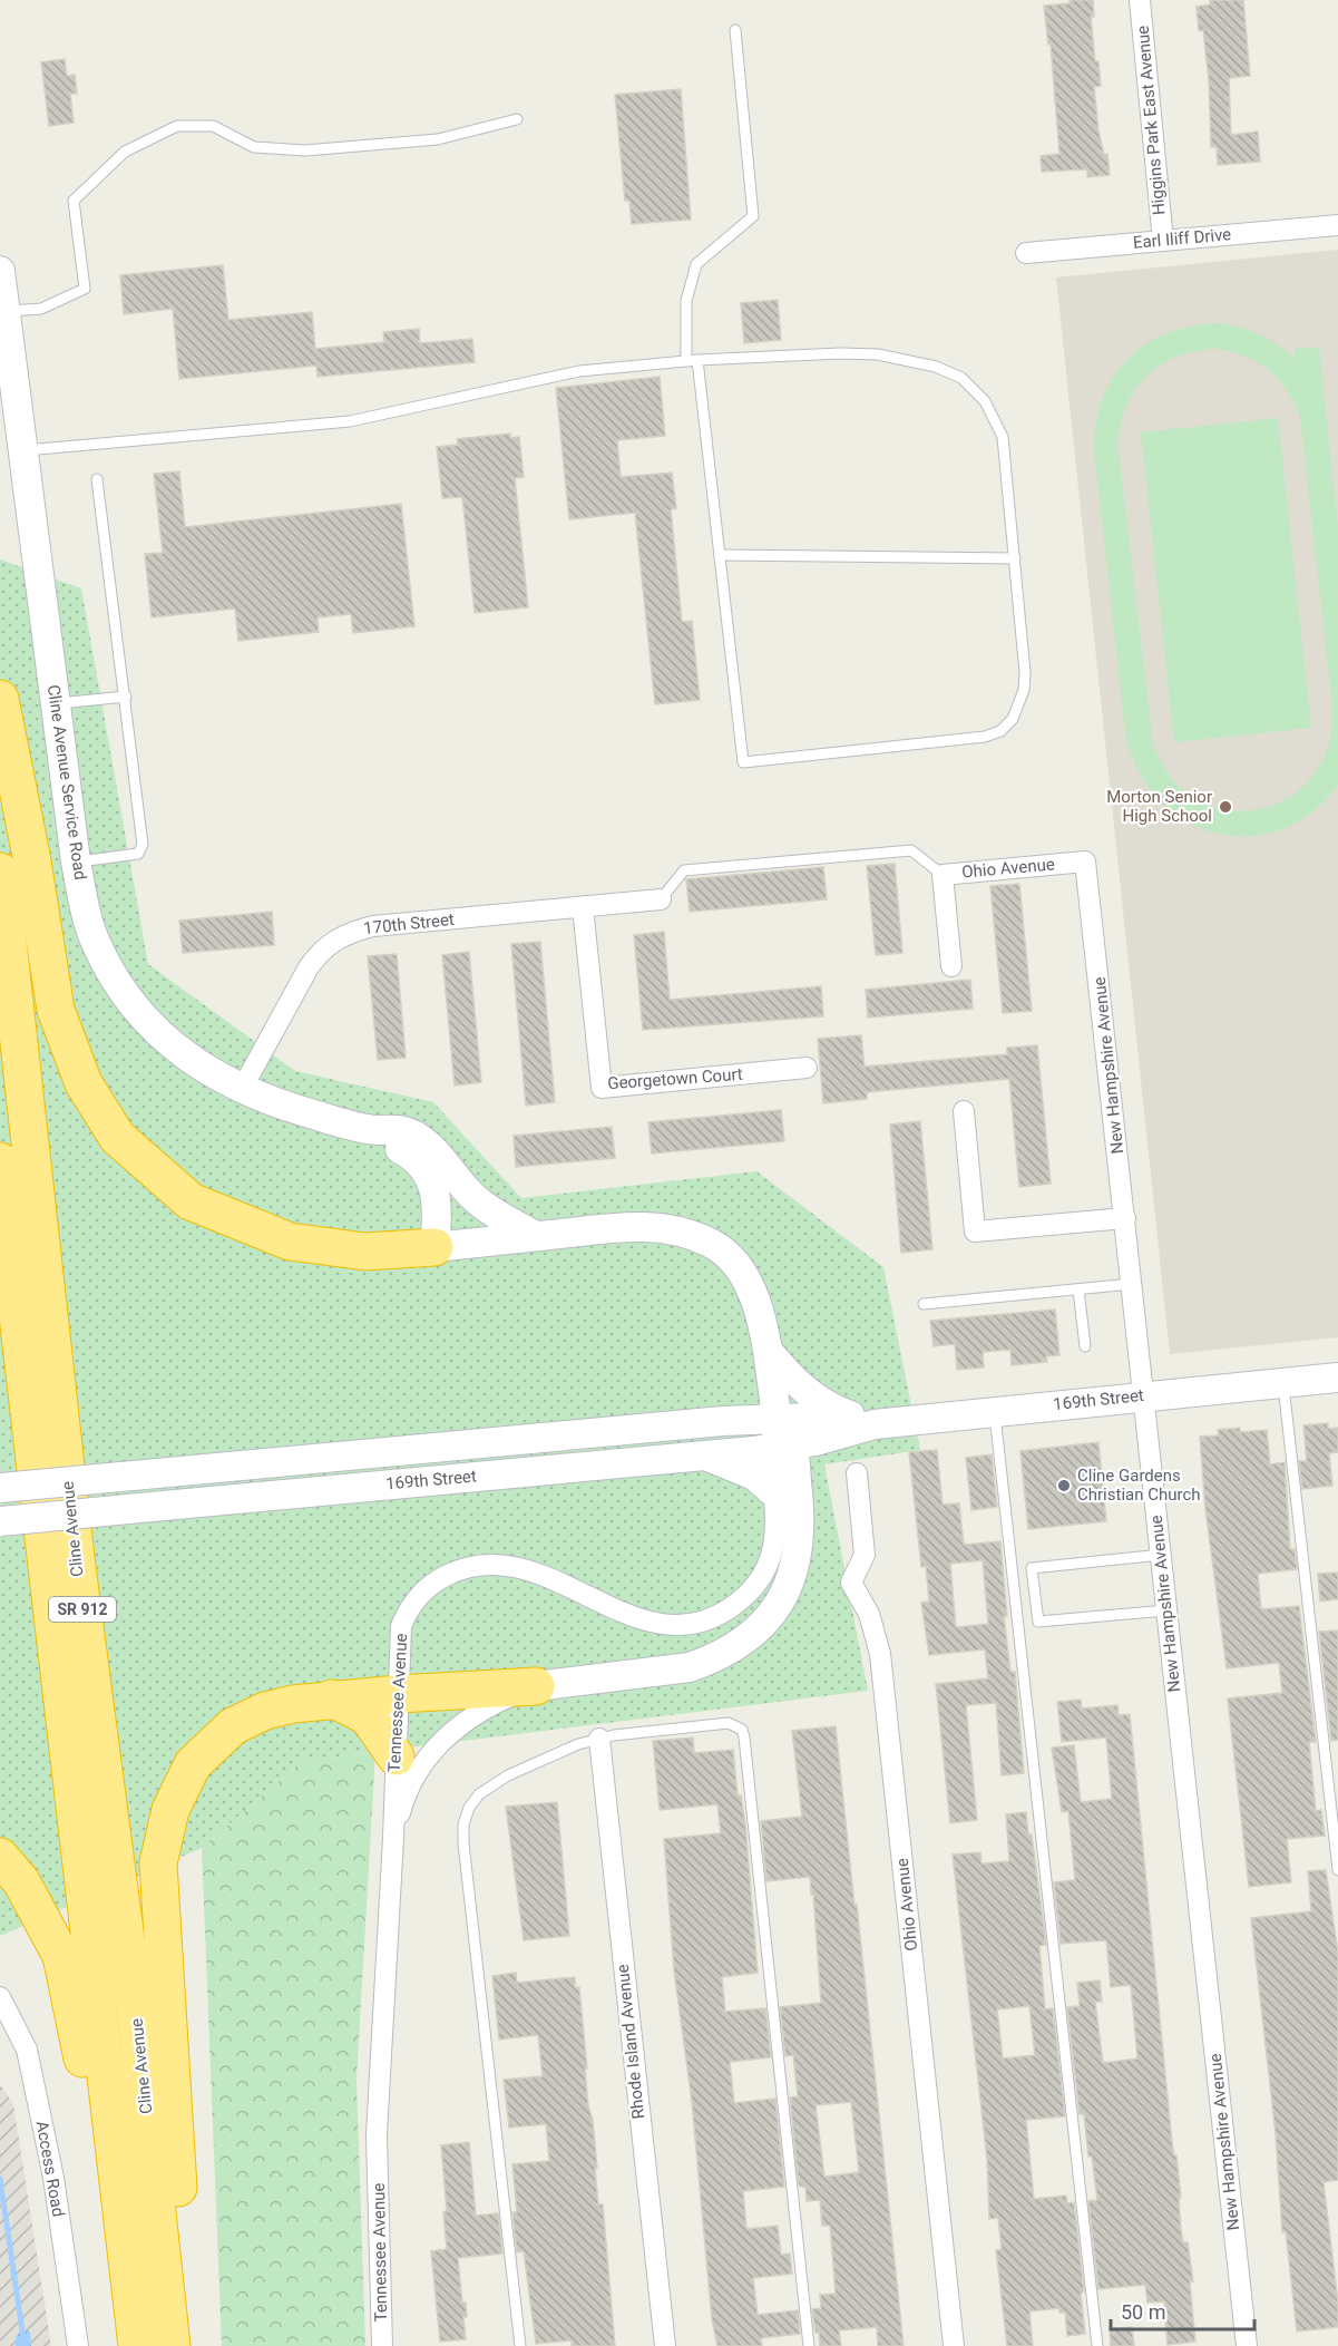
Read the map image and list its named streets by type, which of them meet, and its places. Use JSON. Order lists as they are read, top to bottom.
{
  "streets": {
    "highway": ["Cline Avenue", "SR 912"],
    "main road": ["Cline Avenue Service Road", "169th Street", "Tennessee Avenue"],
    "street": [
      "Higgins Park East Avenue",
      "Earl Iliff Drive",
      "Ohio Avenue",
      "170th Street",
      "New Hampshire Avenue",
      "Georgetown Court",
      "Rhode Island Avenue",
      "Access Road"
    ]
  },
  "crossings": [
    ["Higgins Park East Avenue", "Earl Iliff Drive"],
    ["Cline Avenue Service Road", "170th Street"],
    ["Ohio Avenue", "New Hampshire Avenue"],
    ["170th Street", "Georgetown Court"],
    ["New Hampshire Avenue", "169th Street"],
    ["169th Street", "Tennessee Avenue"]
  ],
  "places": ["Morton Senior High School", "Cline Gardens Christian Church"],
  "scale_bar": "50 m"
}
